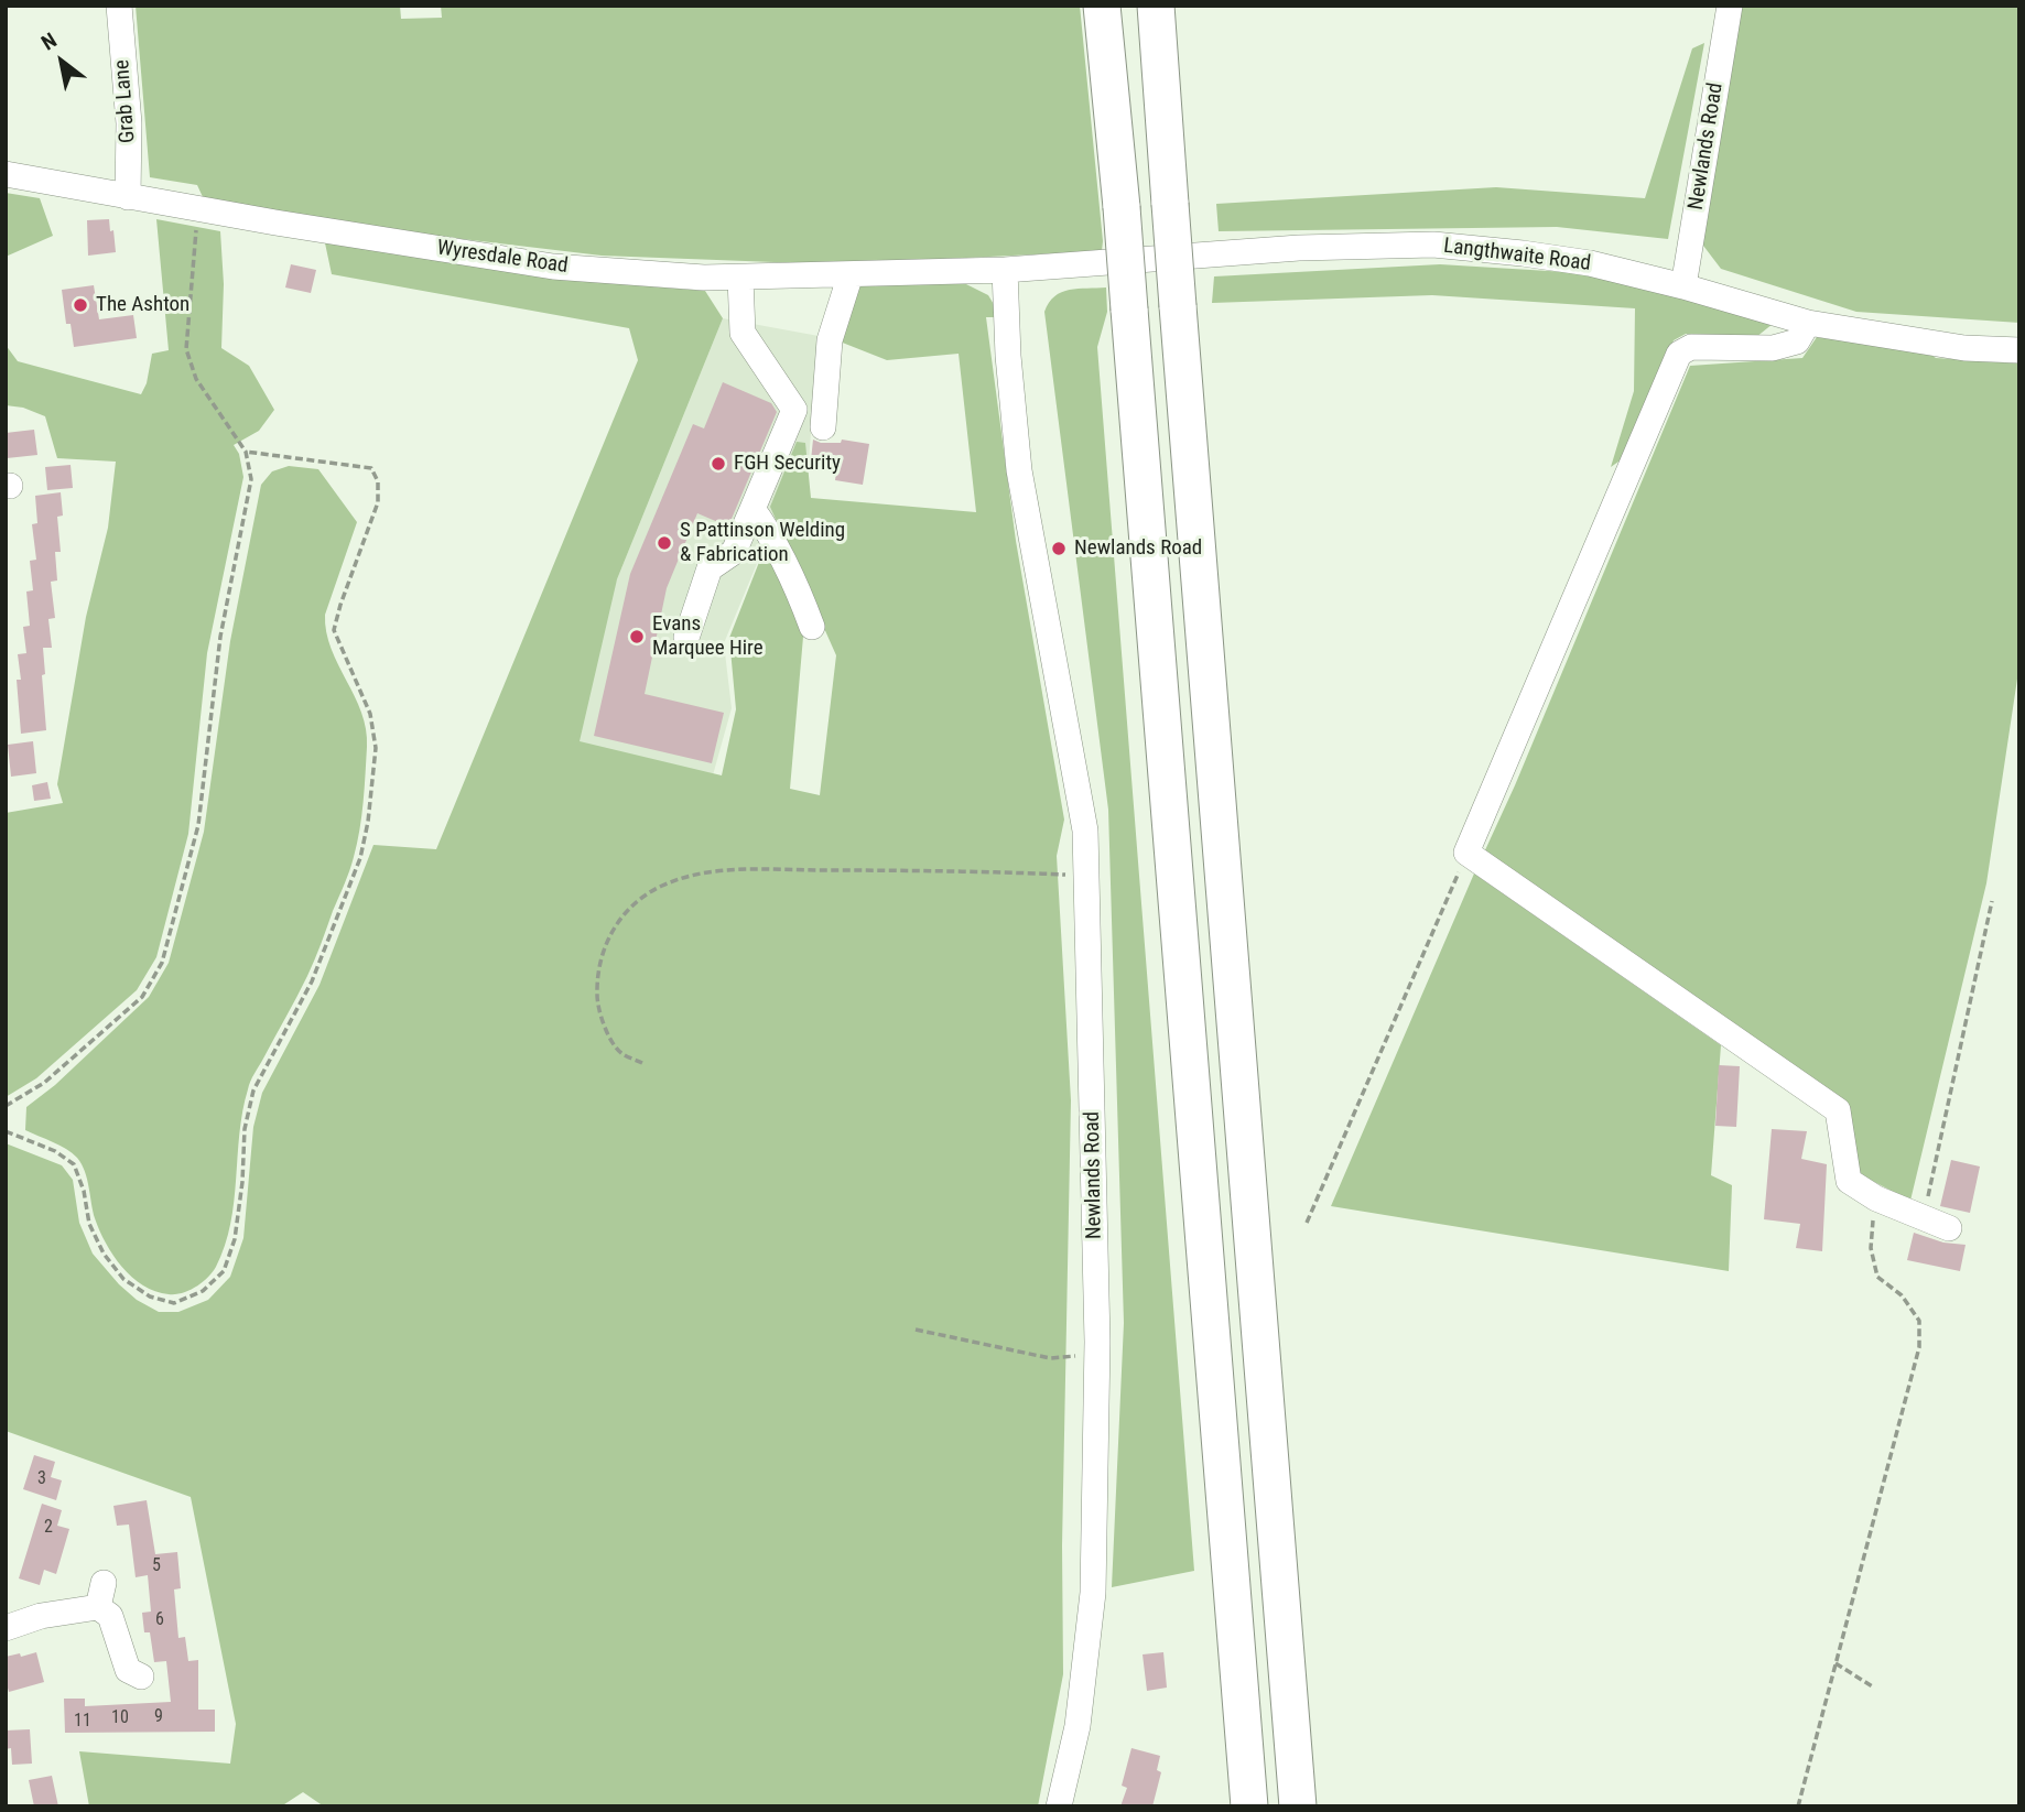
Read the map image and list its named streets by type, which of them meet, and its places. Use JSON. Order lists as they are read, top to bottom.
{
  "streets": {
    "street": [
      "Grab Lane",
      "Newlands Road",
      "Langthwaite Road",
      "Wyresdale Road"
    ]
  },
  "crossings": [
    ["Grab Lane", "Wyresdale Road"],
    ["Newlands Road", "Langthwaite Road"],
    ["Newlands Road", "Wyresdale Road"],
    ["Langthwaite Road", "Wyresdale Road"]
  ],
  "places": [
    "The Ashton",
    "FGH Security",
    "S Pattinson Welding & Fabrication",
    "Newlands Road",
    "Evans Marquee Hire"
  ],
  "house_numbers": [
    "3",
    "2",
    "5",
    "6",
    "9",
    "10",
    "11"
  ],
  "north": "top left"
}
